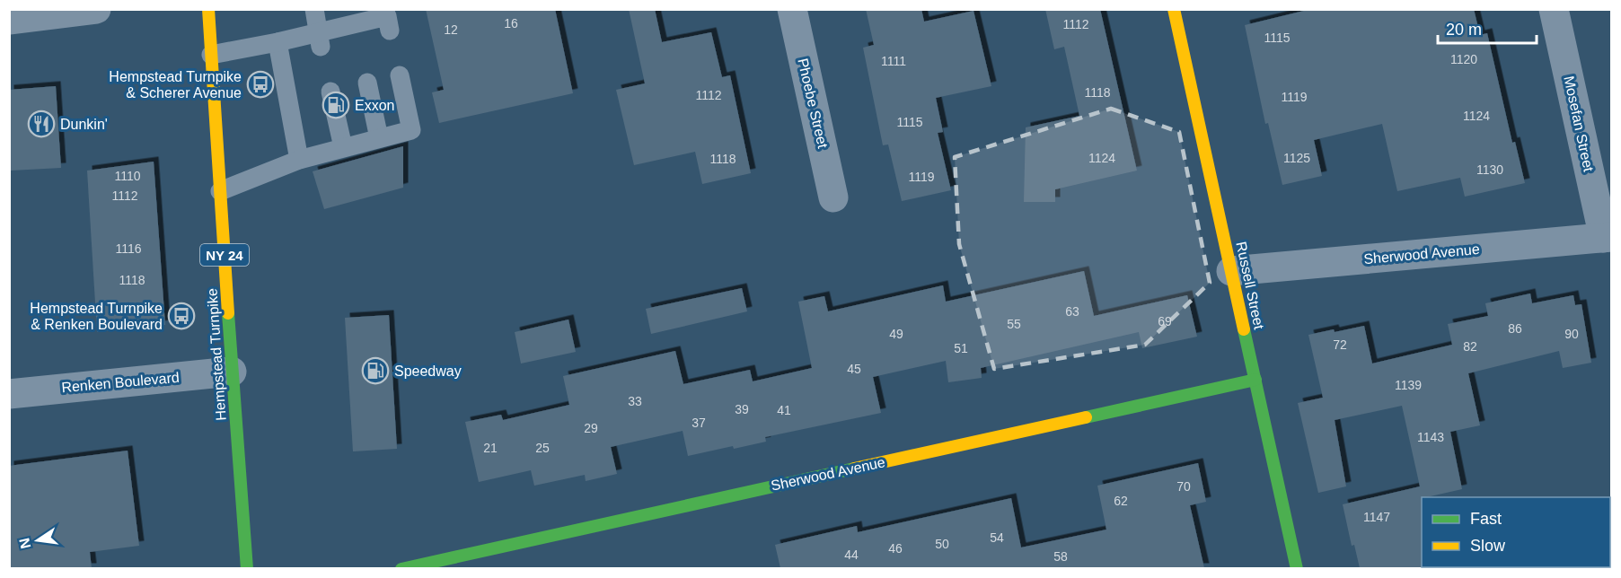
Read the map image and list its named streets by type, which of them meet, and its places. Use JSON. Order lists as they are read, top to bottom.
{
  "streets": {
    "street": [
      "Phoebe Street",
      "Mosefan Street",
      "Sherwood Avenue",
      "NY 24",
      "Russell Street",
      "Hempstead Turnpike",
      "Renken Boulevard"
    ]
  },
  "crossings": [
    ["Mosefan Street", "Sherwood Avenue"],
    ["Sherwood Avenue", "Russell Street"],
    ["Hempstead Turnpike", "Renken Boulevard"]
  ],
  "places": {
    "bus stop": ["Hempstead Turnpike & Scherer Avenue", "Hempstead Turnpike & Renken Boulevard"],
    "fuel station": ["Exxon", "Speedway"],
    "restaurant": ["Dunkin'"]
  },
  "house_numbers": [
    "16",
    "1112",
    "12",
    "1115",
    "1120",
    "1111",
    "1118",
    "1112",
    "1119",
    "1124",
    "1115",
    "1124",
    "1125",
    "1118",
    "1130",
    "1110",
    "1119",
    "1112",
    "1116",
    "1118",
    "63",
    "69",
    "55",
    "86",
    "49",
    "90",
    "72",
    "82",
    "51",
    "45",
    "1139",
    "33",
    "39",
    "41",
    "37",
    "29",
    "1143",
    "21",
    "25",
    "70",
    "62",
    "1147",
    "54",
    "50",
    "46",
    "44",
    "58"
  ],
  "legend": ["Fast", "Slow"],
  "scale_bar": "20 m",
  "north": "left"
}
